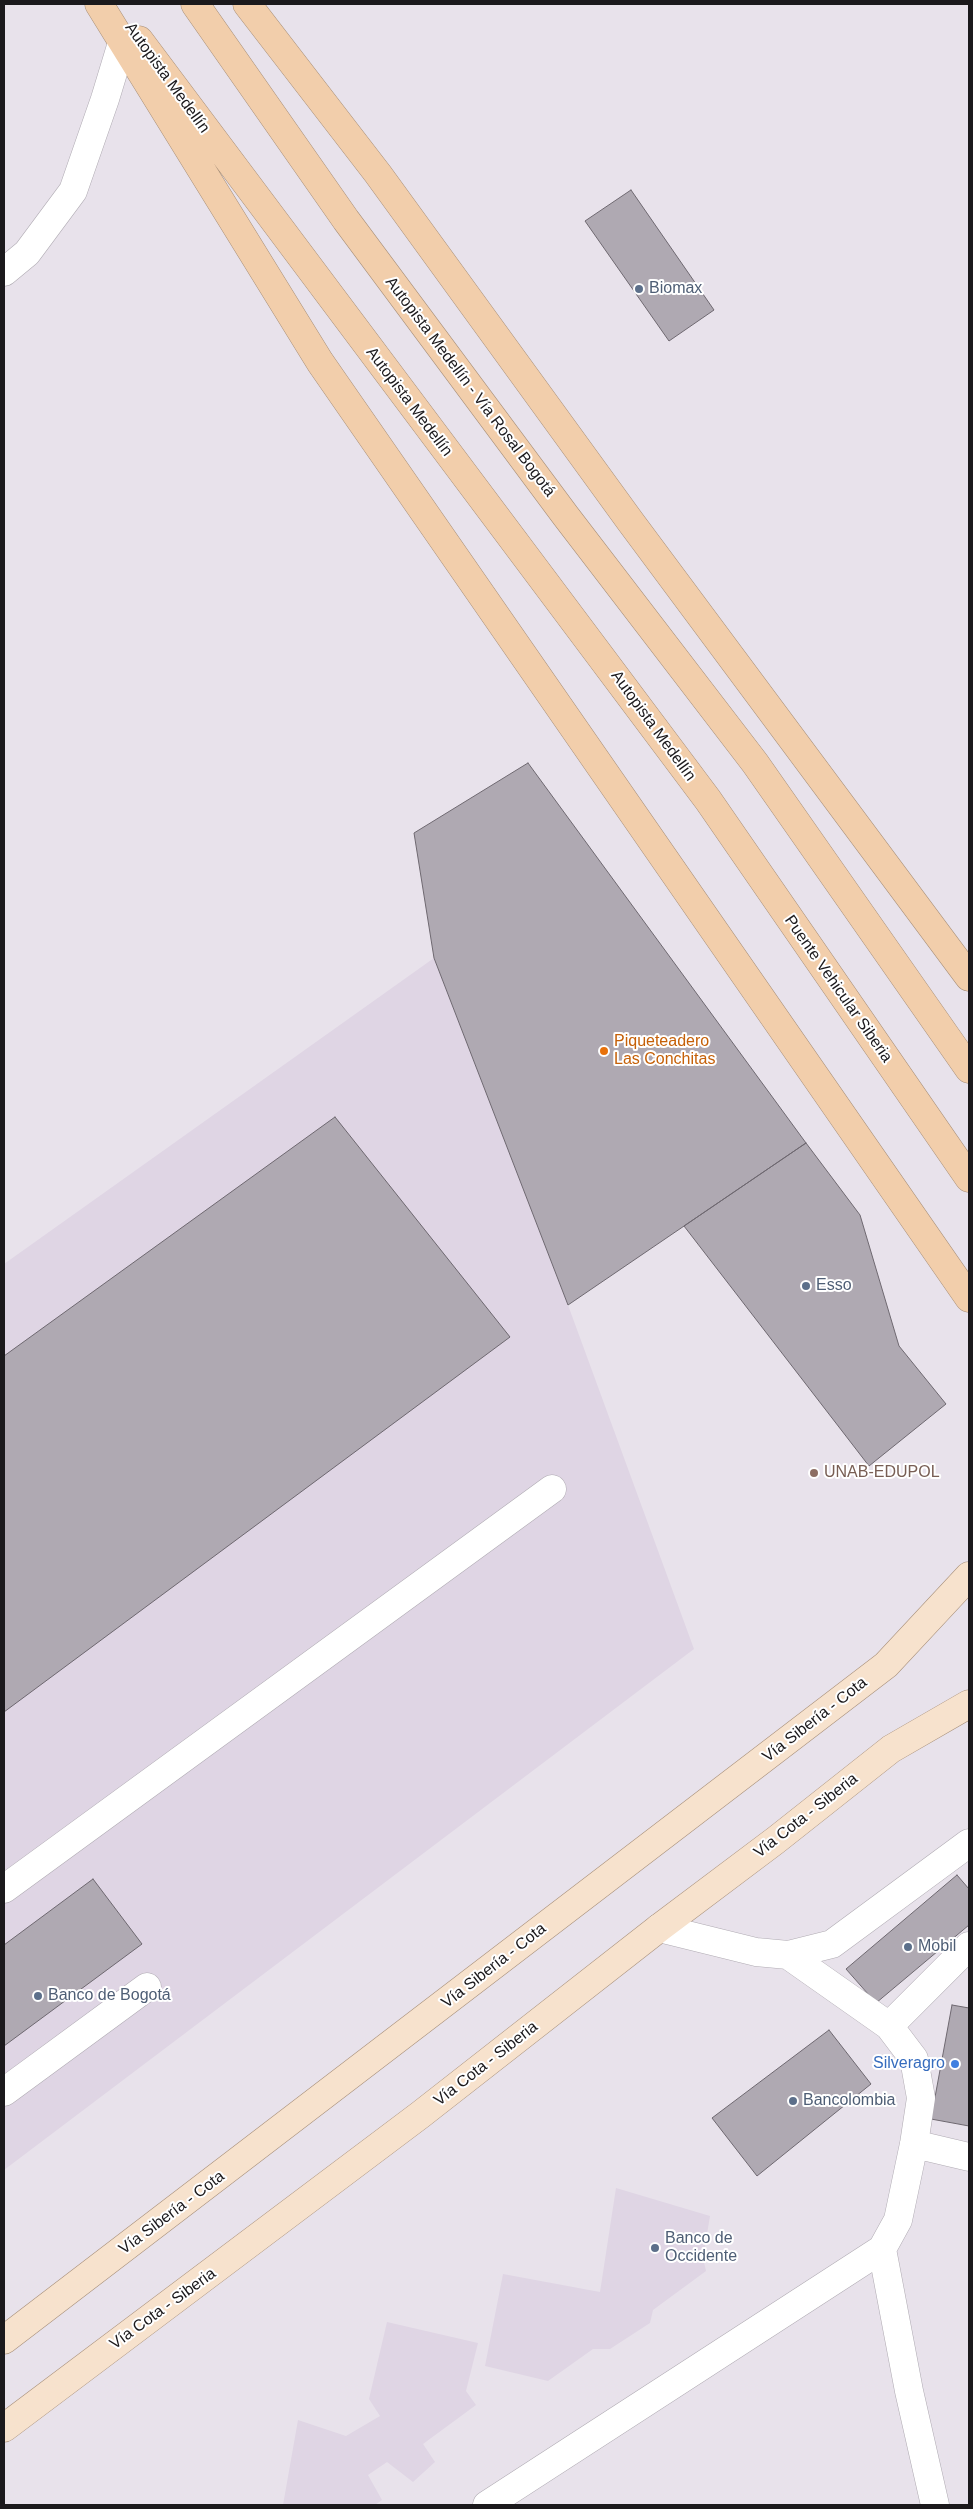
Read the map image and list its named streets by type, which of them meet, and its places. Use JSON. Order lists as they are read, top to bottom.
{
  "streets": {
    "highway": ["Autopista Medellín", "Autopista Medellín - Vía Rosal Bogotá", "Puente Vehicular Siberia"],
    "main road": ["Vía Sibería - Cota", "Vía Cota - Siberia"]
  },
  "crossings": [
    ["Autopista Medellín", "Puente Vehicular Siberia"]
  ],
  "places": [
    "Biomax",
    "Piqueteadero Las Conchitas",
    "Esso",
    "UNAB-EDUPOL",
    "Mobil",
    "Banco de Bogotá",
    "Silveragro",
    "Bancolombia",
    "Banco de Occidente"
  ]
}
